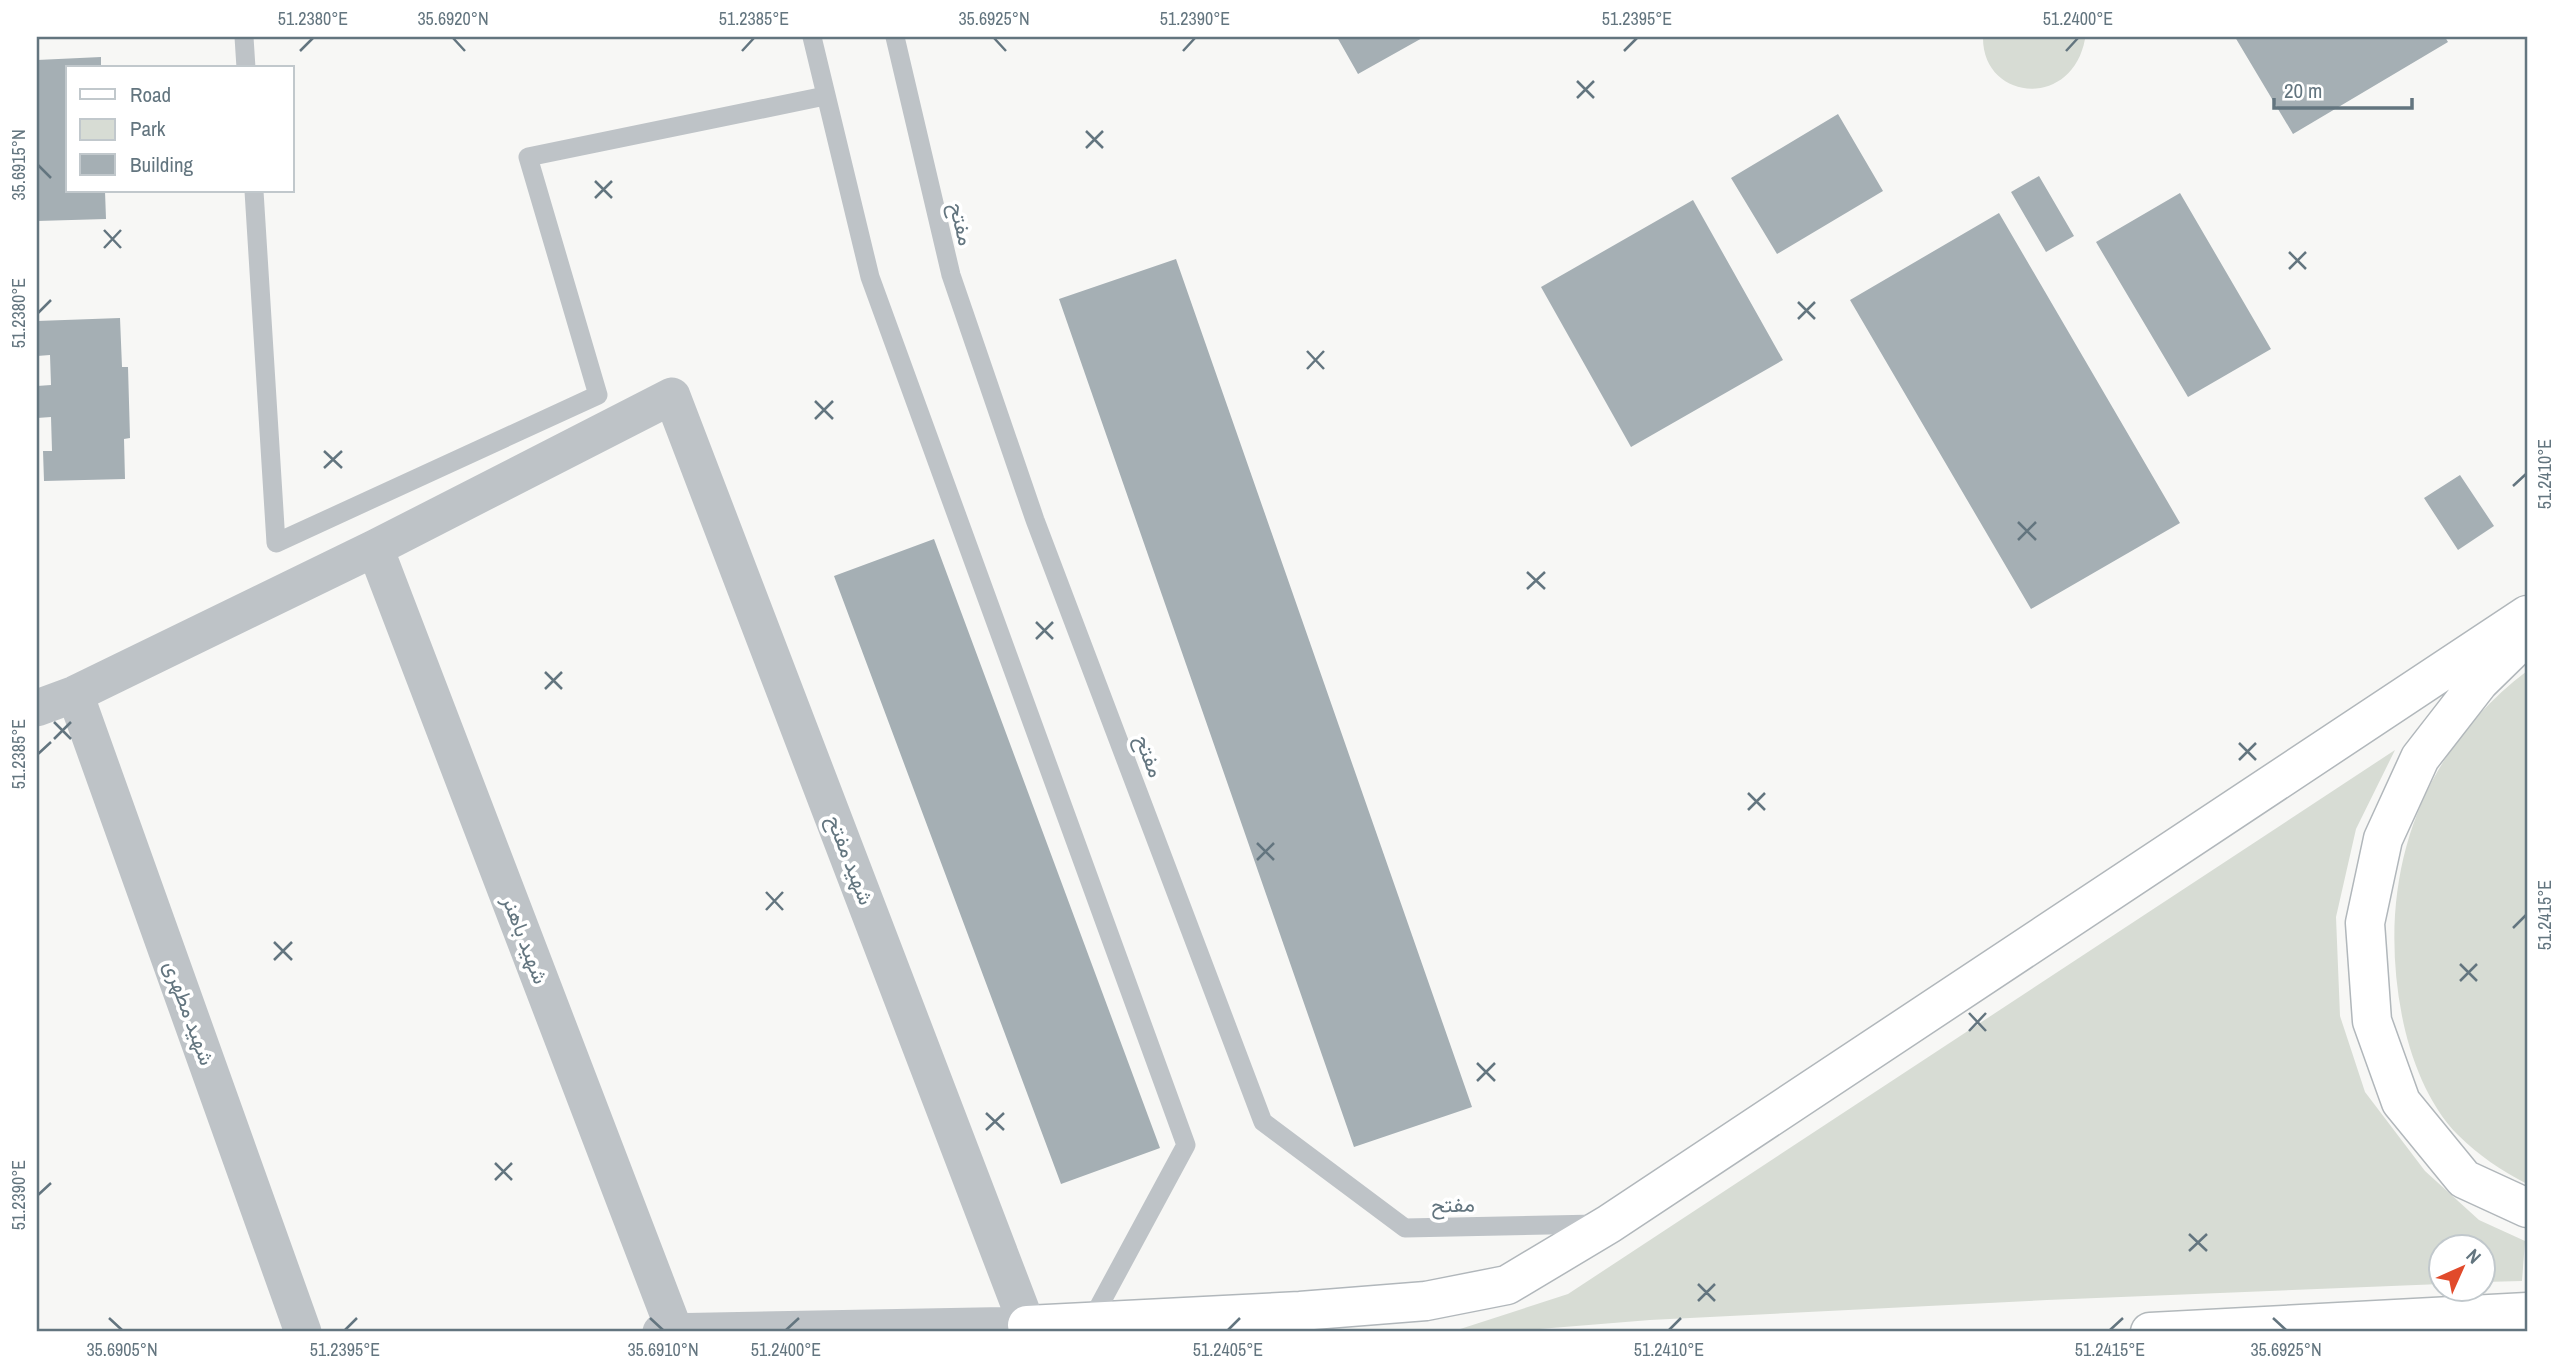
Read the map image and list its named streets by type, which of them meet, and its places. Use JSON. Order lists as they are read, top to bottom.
{
  "streets": {
    "street": ["شهید مفتح", "شهید باهنر", "شهید مطهری"],
    "lane": ["مفتح"]
  },
  "crossings": [
    ["شهید مفتح", "شهید باهنر"]
  ],
  "legend": ["Road", "Park", "Building"],
  "scale_bar": "20 m",
  "north": "top right",
  "coordinates": [
    "51.2380°E",
    "35.6920°N",
    "51.2385°E",
    "35.6925°N",
    "51.2390°E",
    "51.2395°E",
    "51.2400°E",
    "35.6915°N",
    "51.2410°E",
    "51.2415°E",
    "35.6905°N",
    "35.6910°N",
    "51.2405°E"
  ]
}
